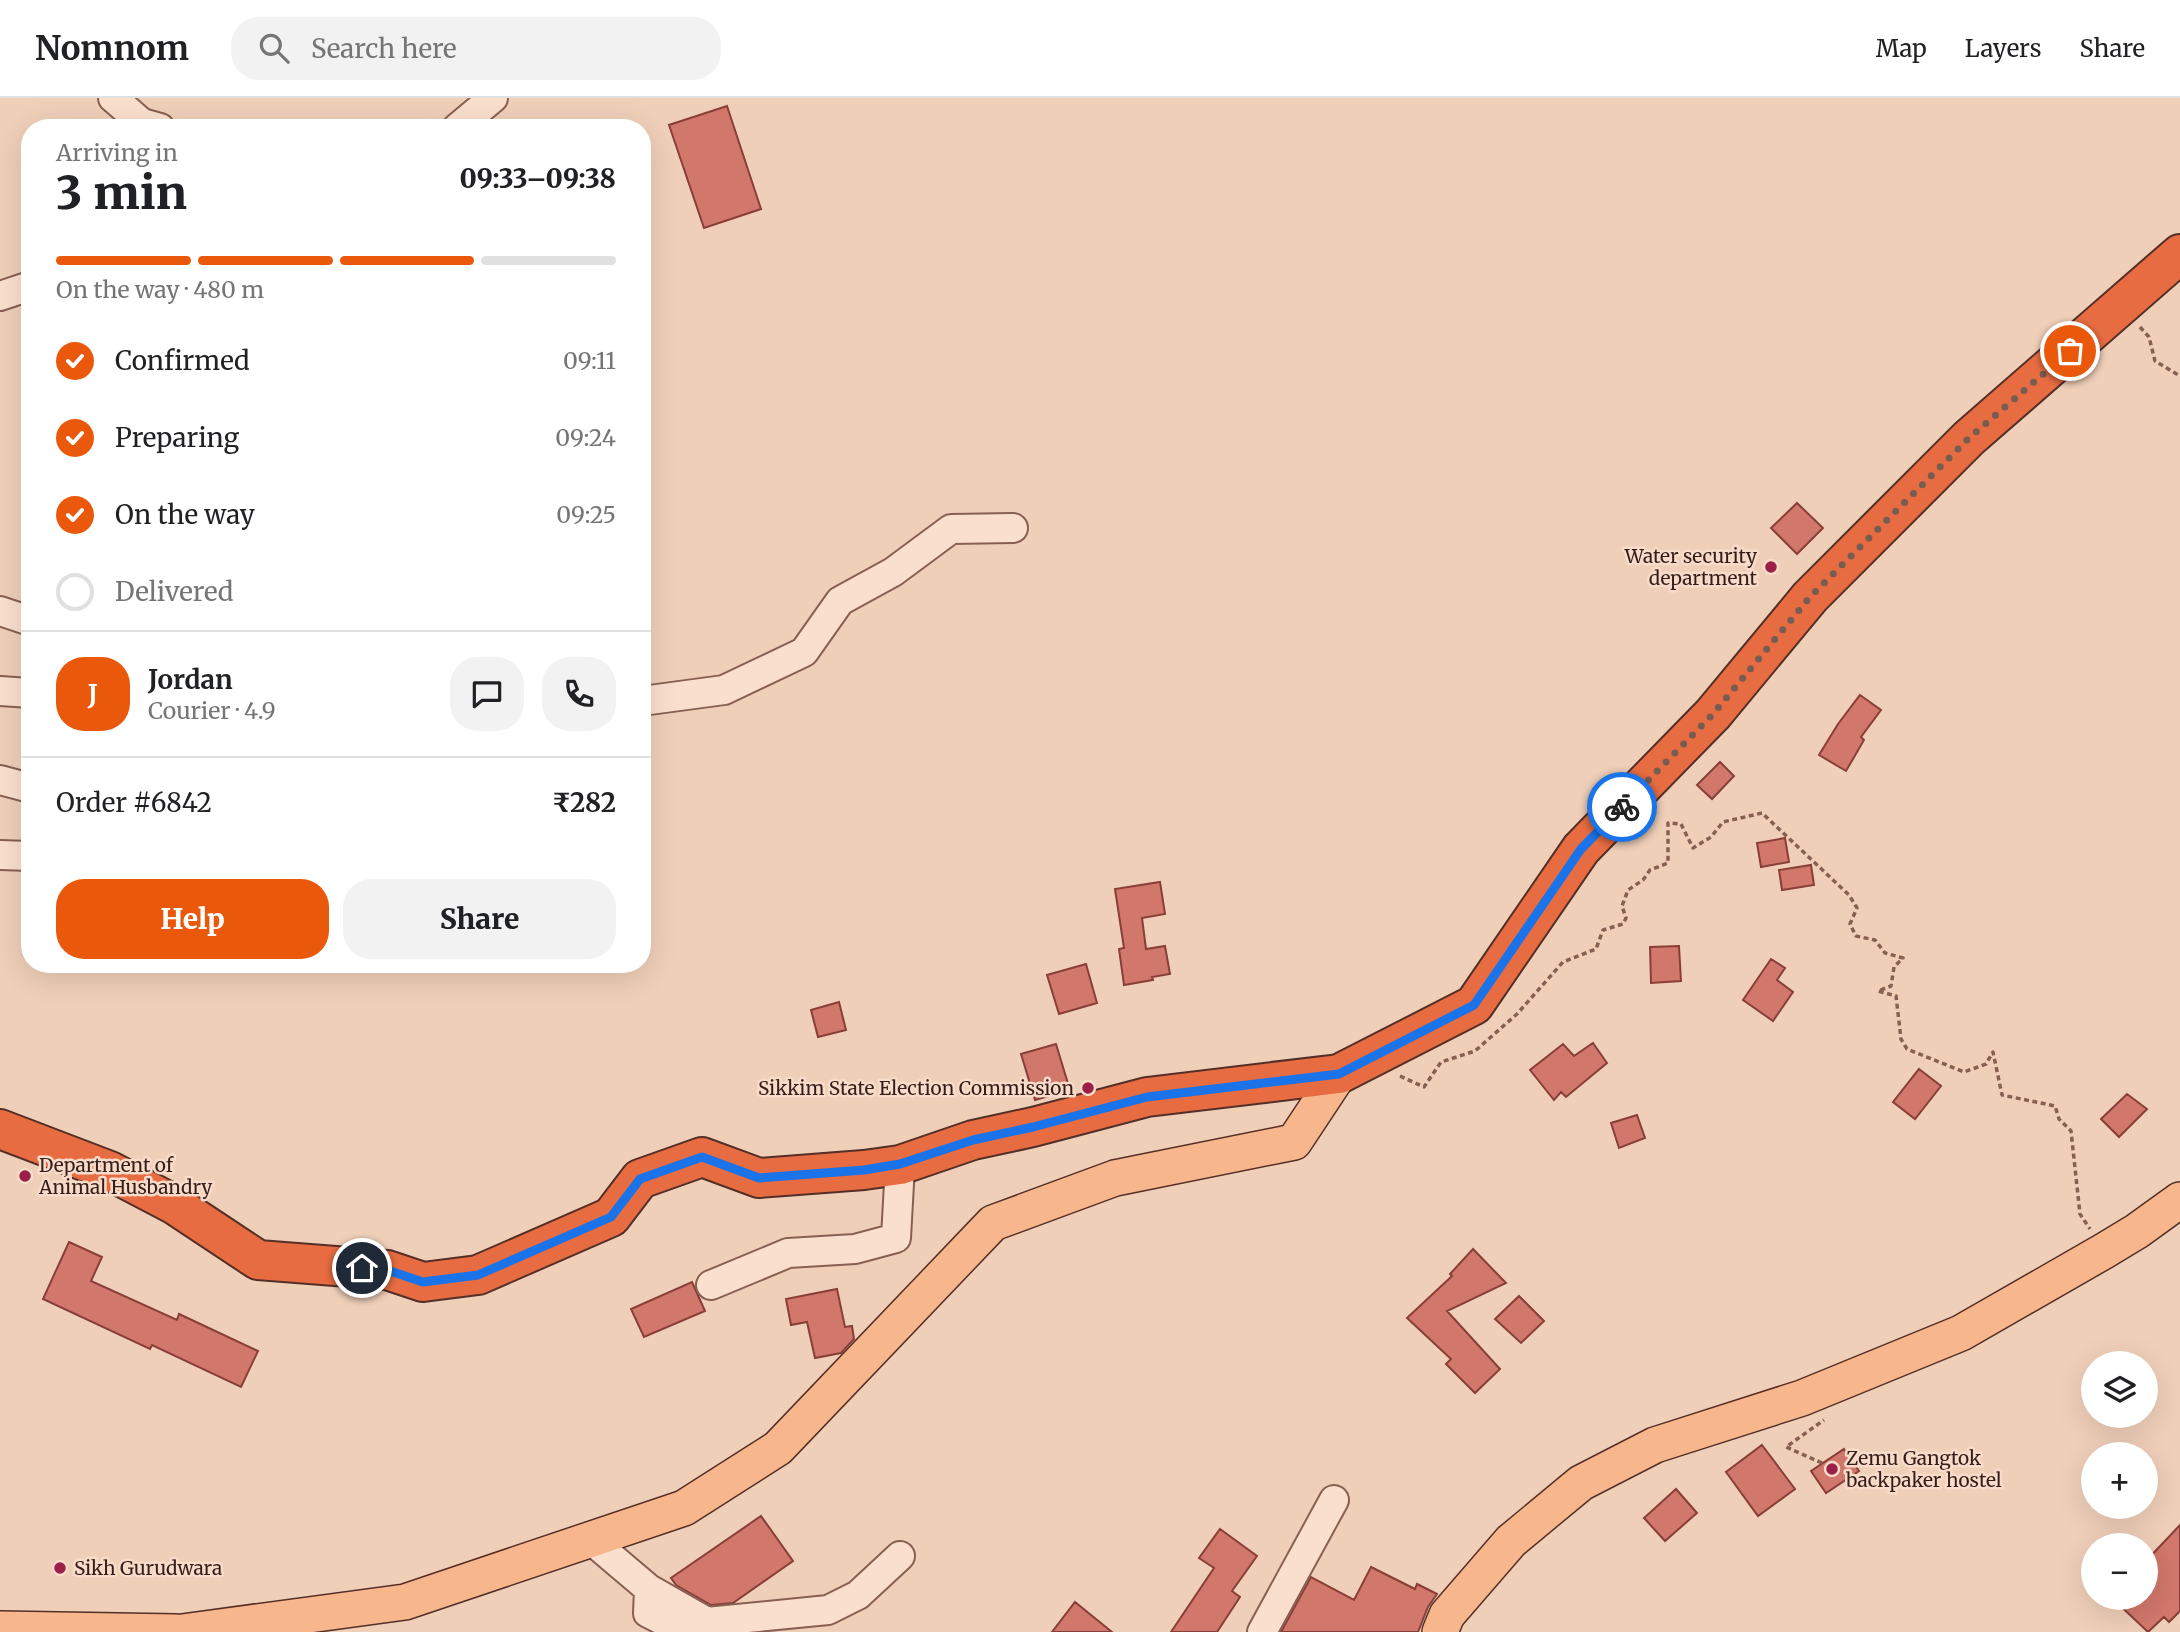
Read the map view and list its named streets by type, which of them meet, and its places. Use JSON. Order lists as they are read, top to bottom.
{
  "places": [
    "Water security department",
    "Sikkim State Election Commission",
    "Department of Animal Husbandry",
    "Zemu Gangtok backpaker hostel",
    "Sikh Gurudwara"
  ],
  "page": {
    "header": "Nomnom",
    "search": "Search here",
    "nav": ["Map", "Layers", "Share"],
    "heading": ["3 min", "Arriving in", "09:33–09:38"],
    "panel": [
      "Jordan",
      "Courier · 4.9",
      "Order #6842",
      "₹282"
    ],
    "bar": "On the way · 480 m",
    "list": [
      ["Confirmed", "09:11"],
      ["Preparing", "09:24"],
      ["On the way", "09:25"],
      "Delivered"
    ],
    "round": "J",
    "buttons": ["Help", "Share"],
    "map_buttons": ["+", "−"]
  }
}
